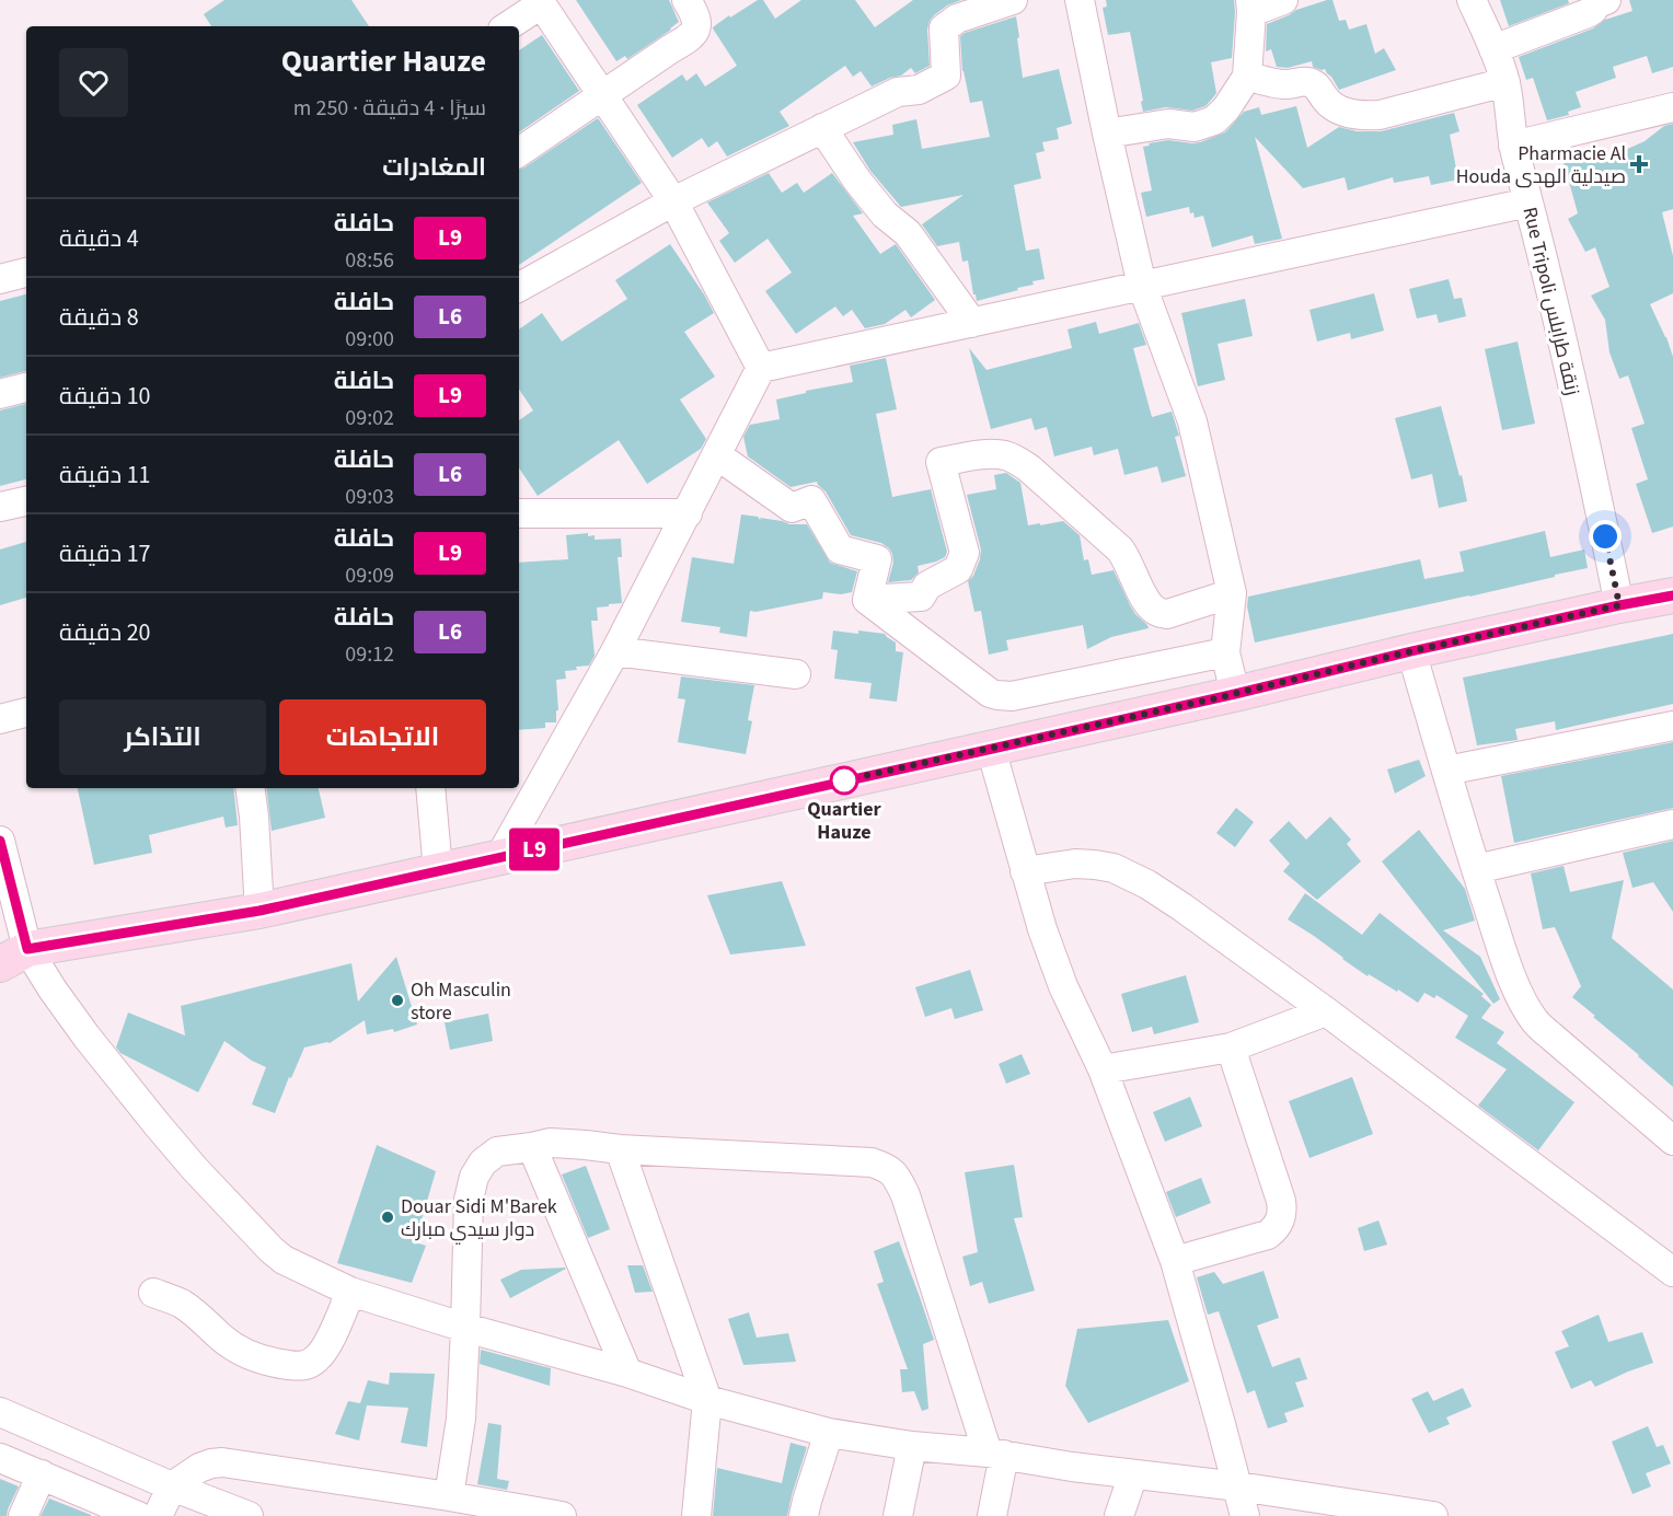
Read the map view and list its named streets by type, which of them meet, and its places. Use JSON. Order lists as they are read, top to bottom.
{
  "streets": {
    "street": ["Rue Tripoli زنقة طرابلس"]
  },
  "places": {
    "health": ["Pharmacie Al Houda صيدلية الهدى"],
    "other": ["Quartier Hauze", "Oh Masculin store", "Douar Sidi M'Barek دوار سيدي مبارك"]
  },
  "lines": ["bus line L9"],
  "page": {
    "on_map": "L9",
    "heading": [
      ["Quartier Hauze", "سيرًا · 4 دقيقة · 250 m"],
      "المغادرات"
    ],
    "list": [
      {
        "mark": "L9",
        "name": "حافلة",
        "note": "08:56",
        "value": "4 دقيقة"
      },
      {
        "mark": "L6",
        "name": "حافلة",
        "note": "09:00",
        "value": "8 دقيقة"
      },
      {
        "mark": "L9",
        "name": "حافلة",
        "note": "09:02",
        "value": "10 دقيقة"
      },
      {
        "mark": "L6",
        "name": "حافلة",
        "note": "09:03",
        "value": "11 دقيقة"
      },
      {
        "mark": "L9",
        "name": "حافلة",
        "note": "09:09",
        "value": "17 دقيقة"
      },
      {
        "mark": "L6",
        "name": "حافلة",
        "note": "09:12",
        "value": "20 دقيقة"
      }
    ],
    "buttons": ["الاتجاهات", "التذاكر"]
  }
}
